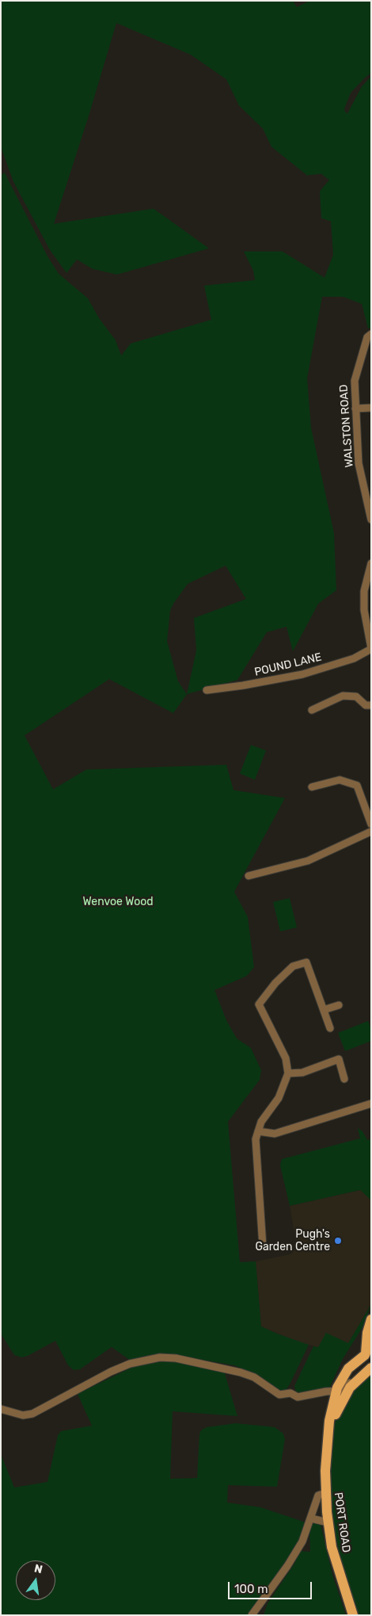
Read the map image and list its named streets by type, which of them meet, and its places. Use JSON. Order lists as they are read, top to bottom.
{
  "streets": {
    "main road": ["PORT ROAD"],
    "street": ["WALSTON ROAD", "POUND LANE"]
  },
  "parks": ["Wenvoe Wood"],
  "places": ["Pugh's Garden Centre"],
  "scale_bar": "100 m",
  "north": "top"
}
